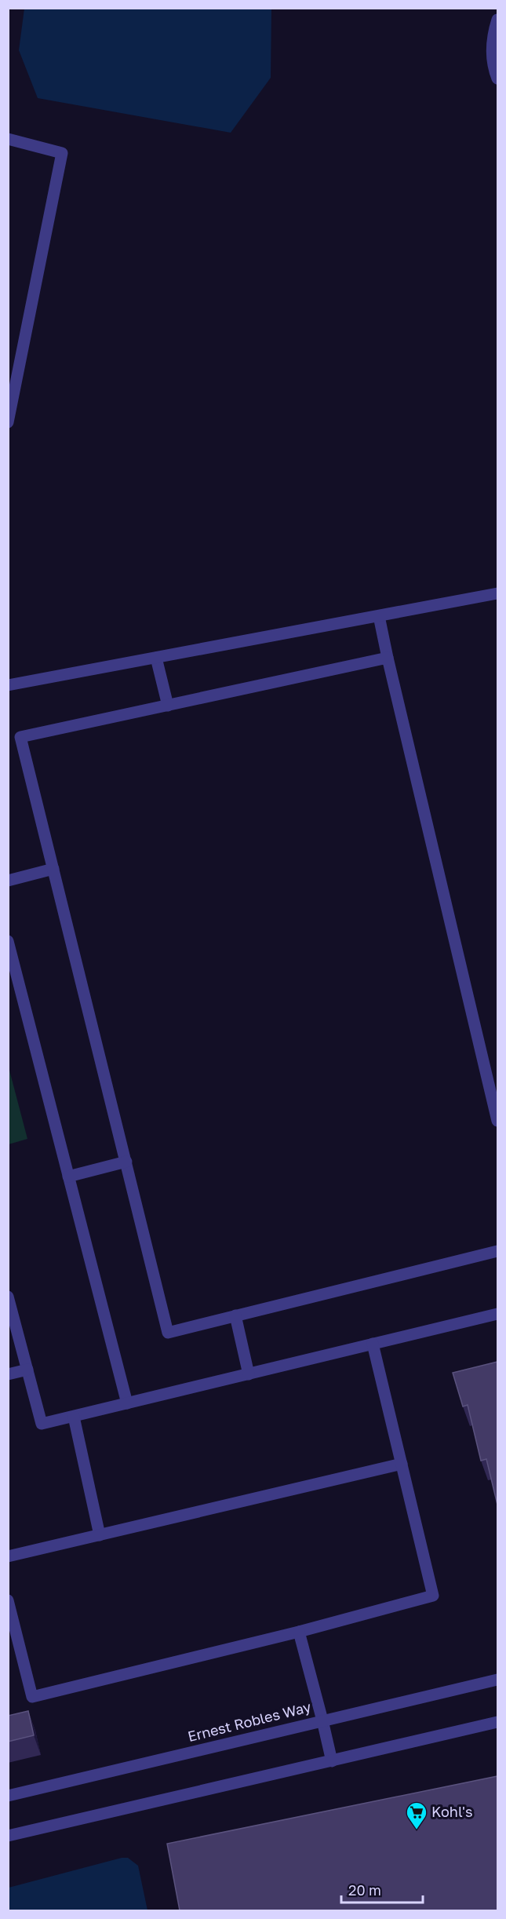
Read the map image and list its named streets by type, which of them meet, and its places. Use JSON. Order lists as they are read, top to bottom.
{
  "streets": {
    "street": ["Ernest Robles Way"]
  },
  "places": {
    "supermarket": ["Kohl's"]
  },
  "scale_bar": "20 m"
}
